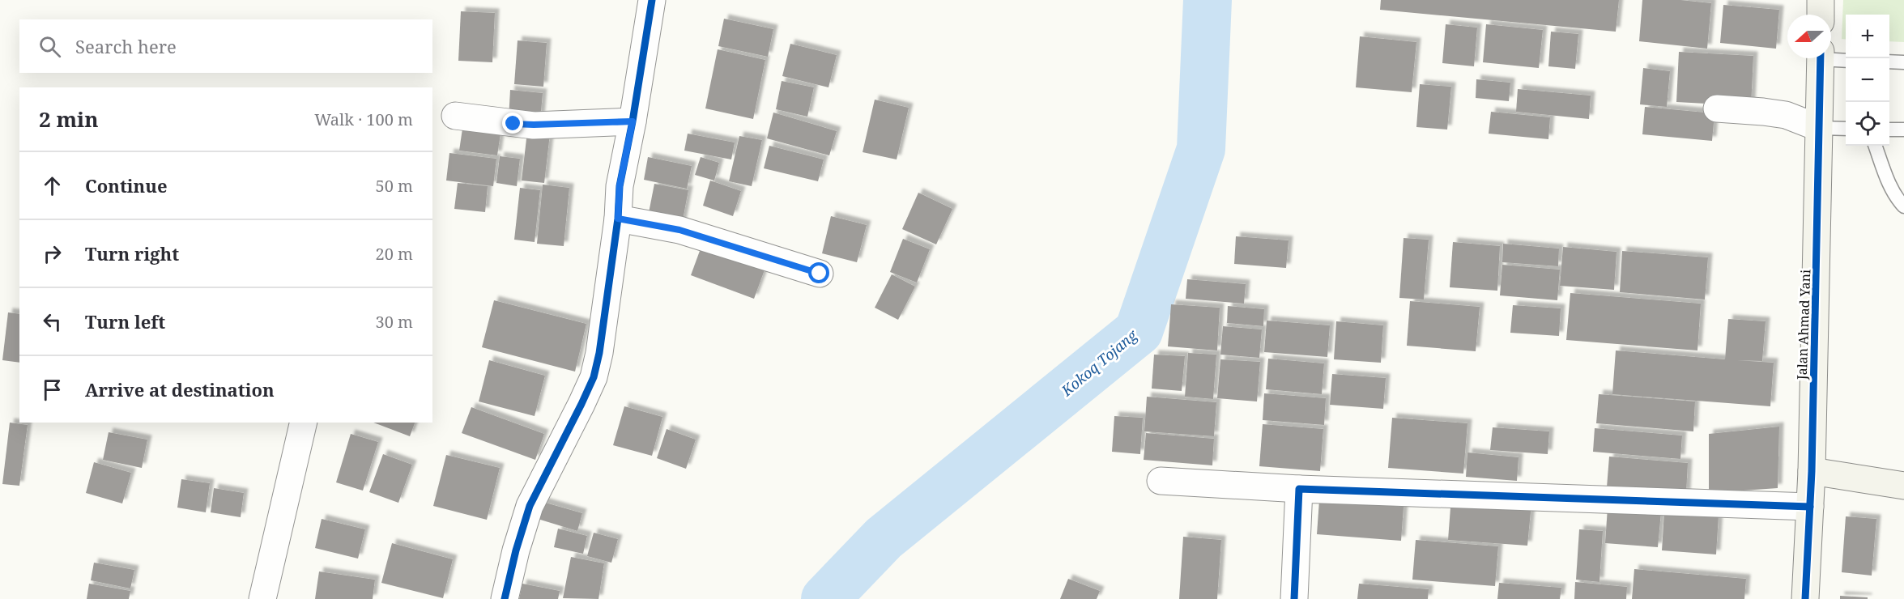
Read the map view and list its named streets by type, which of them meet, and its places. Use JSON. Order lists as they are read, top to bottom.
{
  "streets": {
    "street": ["Jalan Ahmad Yani"]
  },
  "water": ["Kokoq Tojang"],
  "north": "left",
  "page": {
    "map_buttons": ["+", "−"],
    "search": "Search here",
    "heading": ["2 min", "Walk · 100 m"],
    "list": [
      ["Continue", "50 m"],
      ["Turn right", "20 m"],
      ["Turn left", "30 m"],
      "Arrive at destination"
    ]
  }
}
